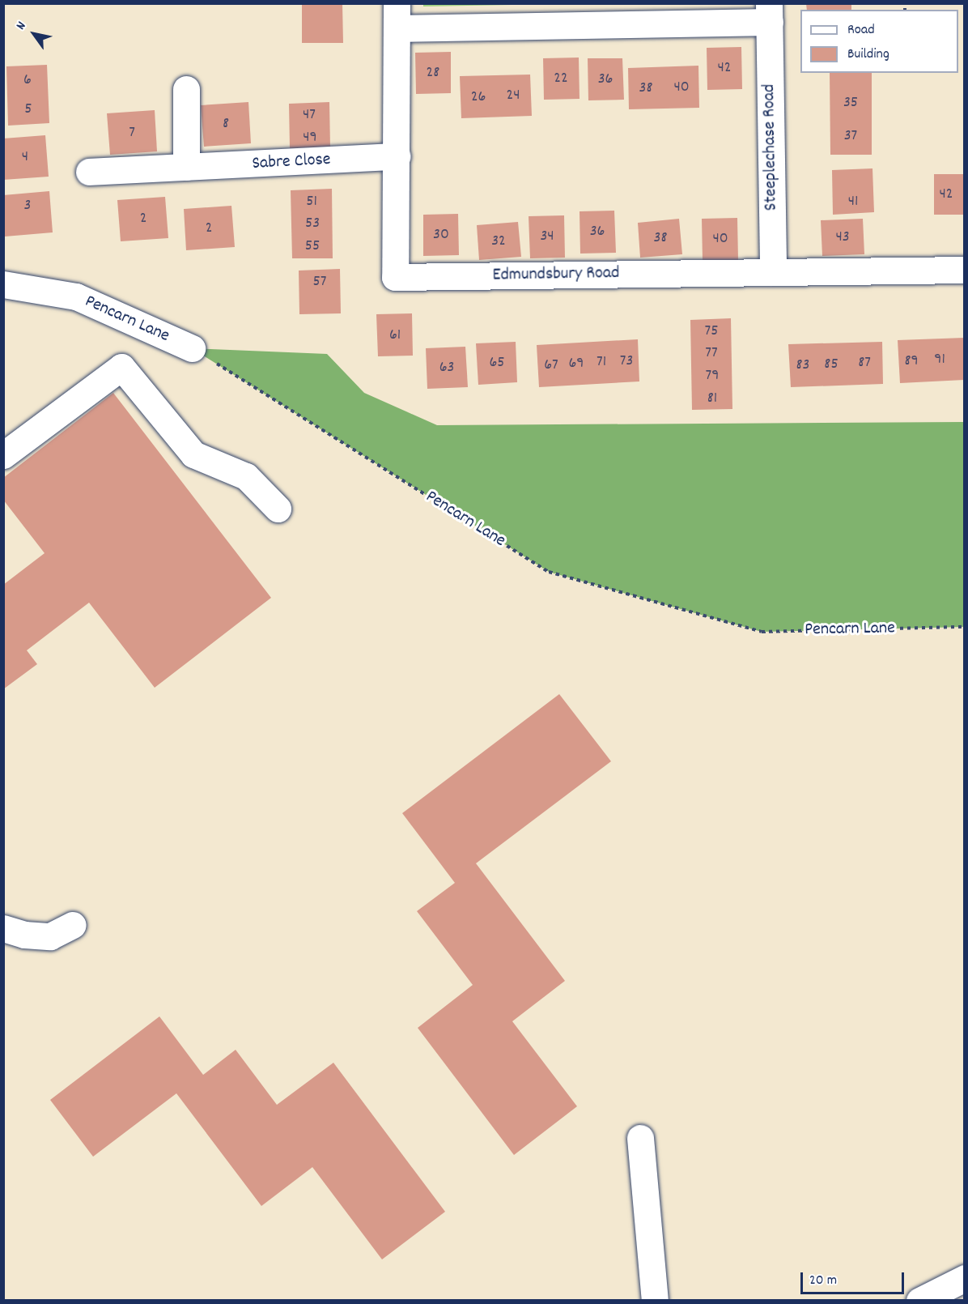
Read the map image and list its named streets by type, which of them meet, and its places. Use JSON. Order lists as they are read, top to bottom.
{
  "streets": {
    "street": [
      "Steeplechase Road",
      "Sabre Close",
      "Edmundsbury Road",
      "Pencarn Lane"
    ]
  },
  "crossings": [
    ["Steeplechase Road", "Edmundsbury Road"],
    ["Sabre Close", "Edmundsbury Road"]
  ],
  "house_numbers": [
    "42",
    "28",
    "22",
    "36",
    "6",
    "40",
    "38",
    "24",
    "26",
    "35",
    "5",
    "47",
    "8",
    "7",
    "37",
    "49",
    "4",
    "42",
    "51",
    "41",
    "3",
    "2",
    "53",
    "2",
    "36",
    "30",
    "34",
    "43",
    "38",
    "40",
    "32",
    "55",
    "57",
    "75",
    "61",
    "77",
    "91",
    "73",
    "89",
    "71",
    "65",
    "87",
    "69",
    "85",
    "67",
    "83",
    "63",
    "79",
    "81"
  ],
  "legend": ["Road", "Building"],
  "scale_bar": "20 m",
  "north": "top left"
}
